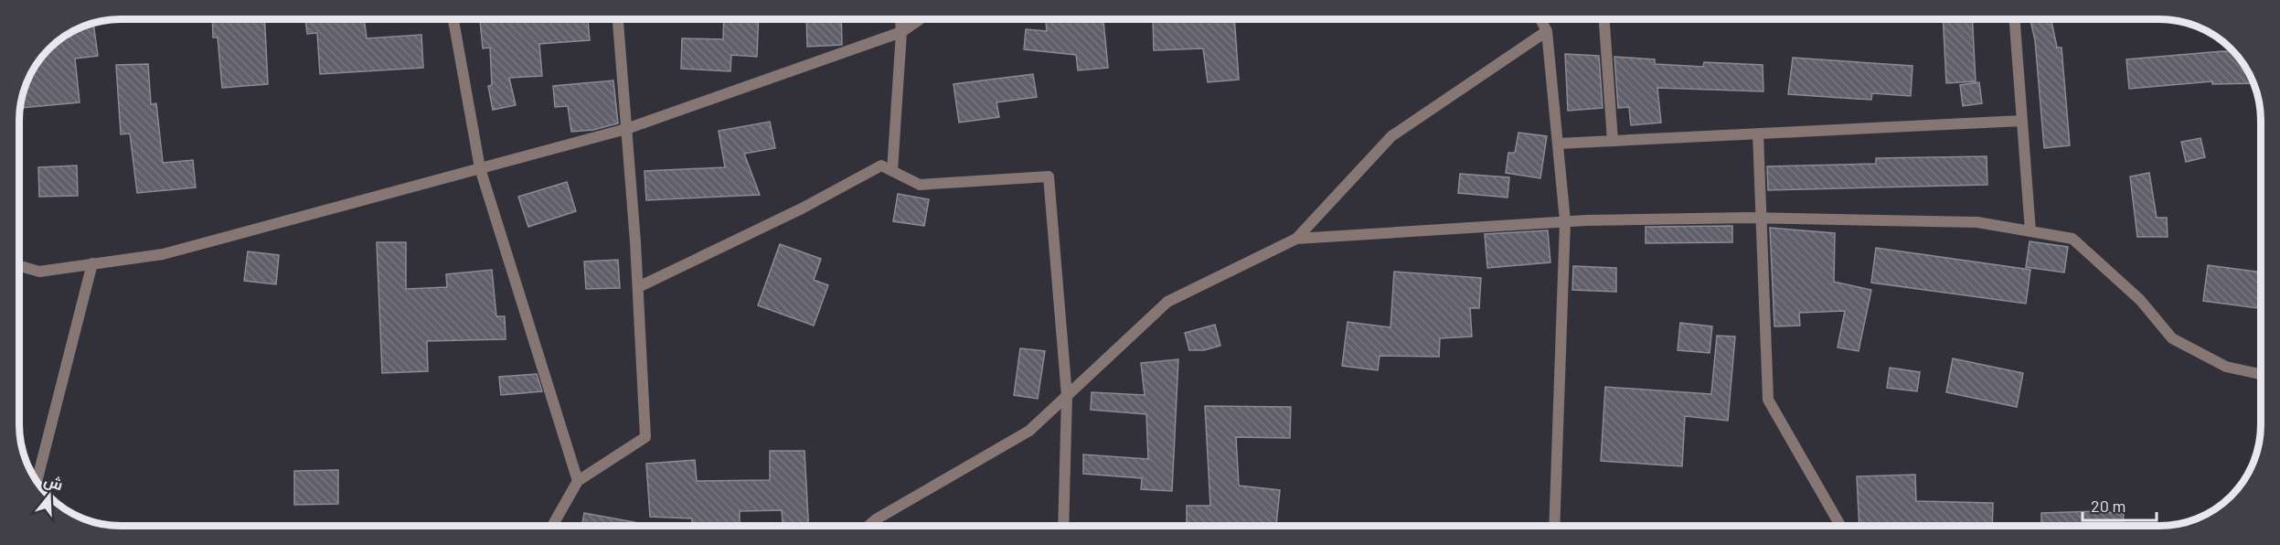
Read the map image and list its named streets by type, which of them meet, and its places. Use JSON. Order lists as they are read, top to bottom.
{
  "scale_bar": "20 m",
  "north": "top"
}
